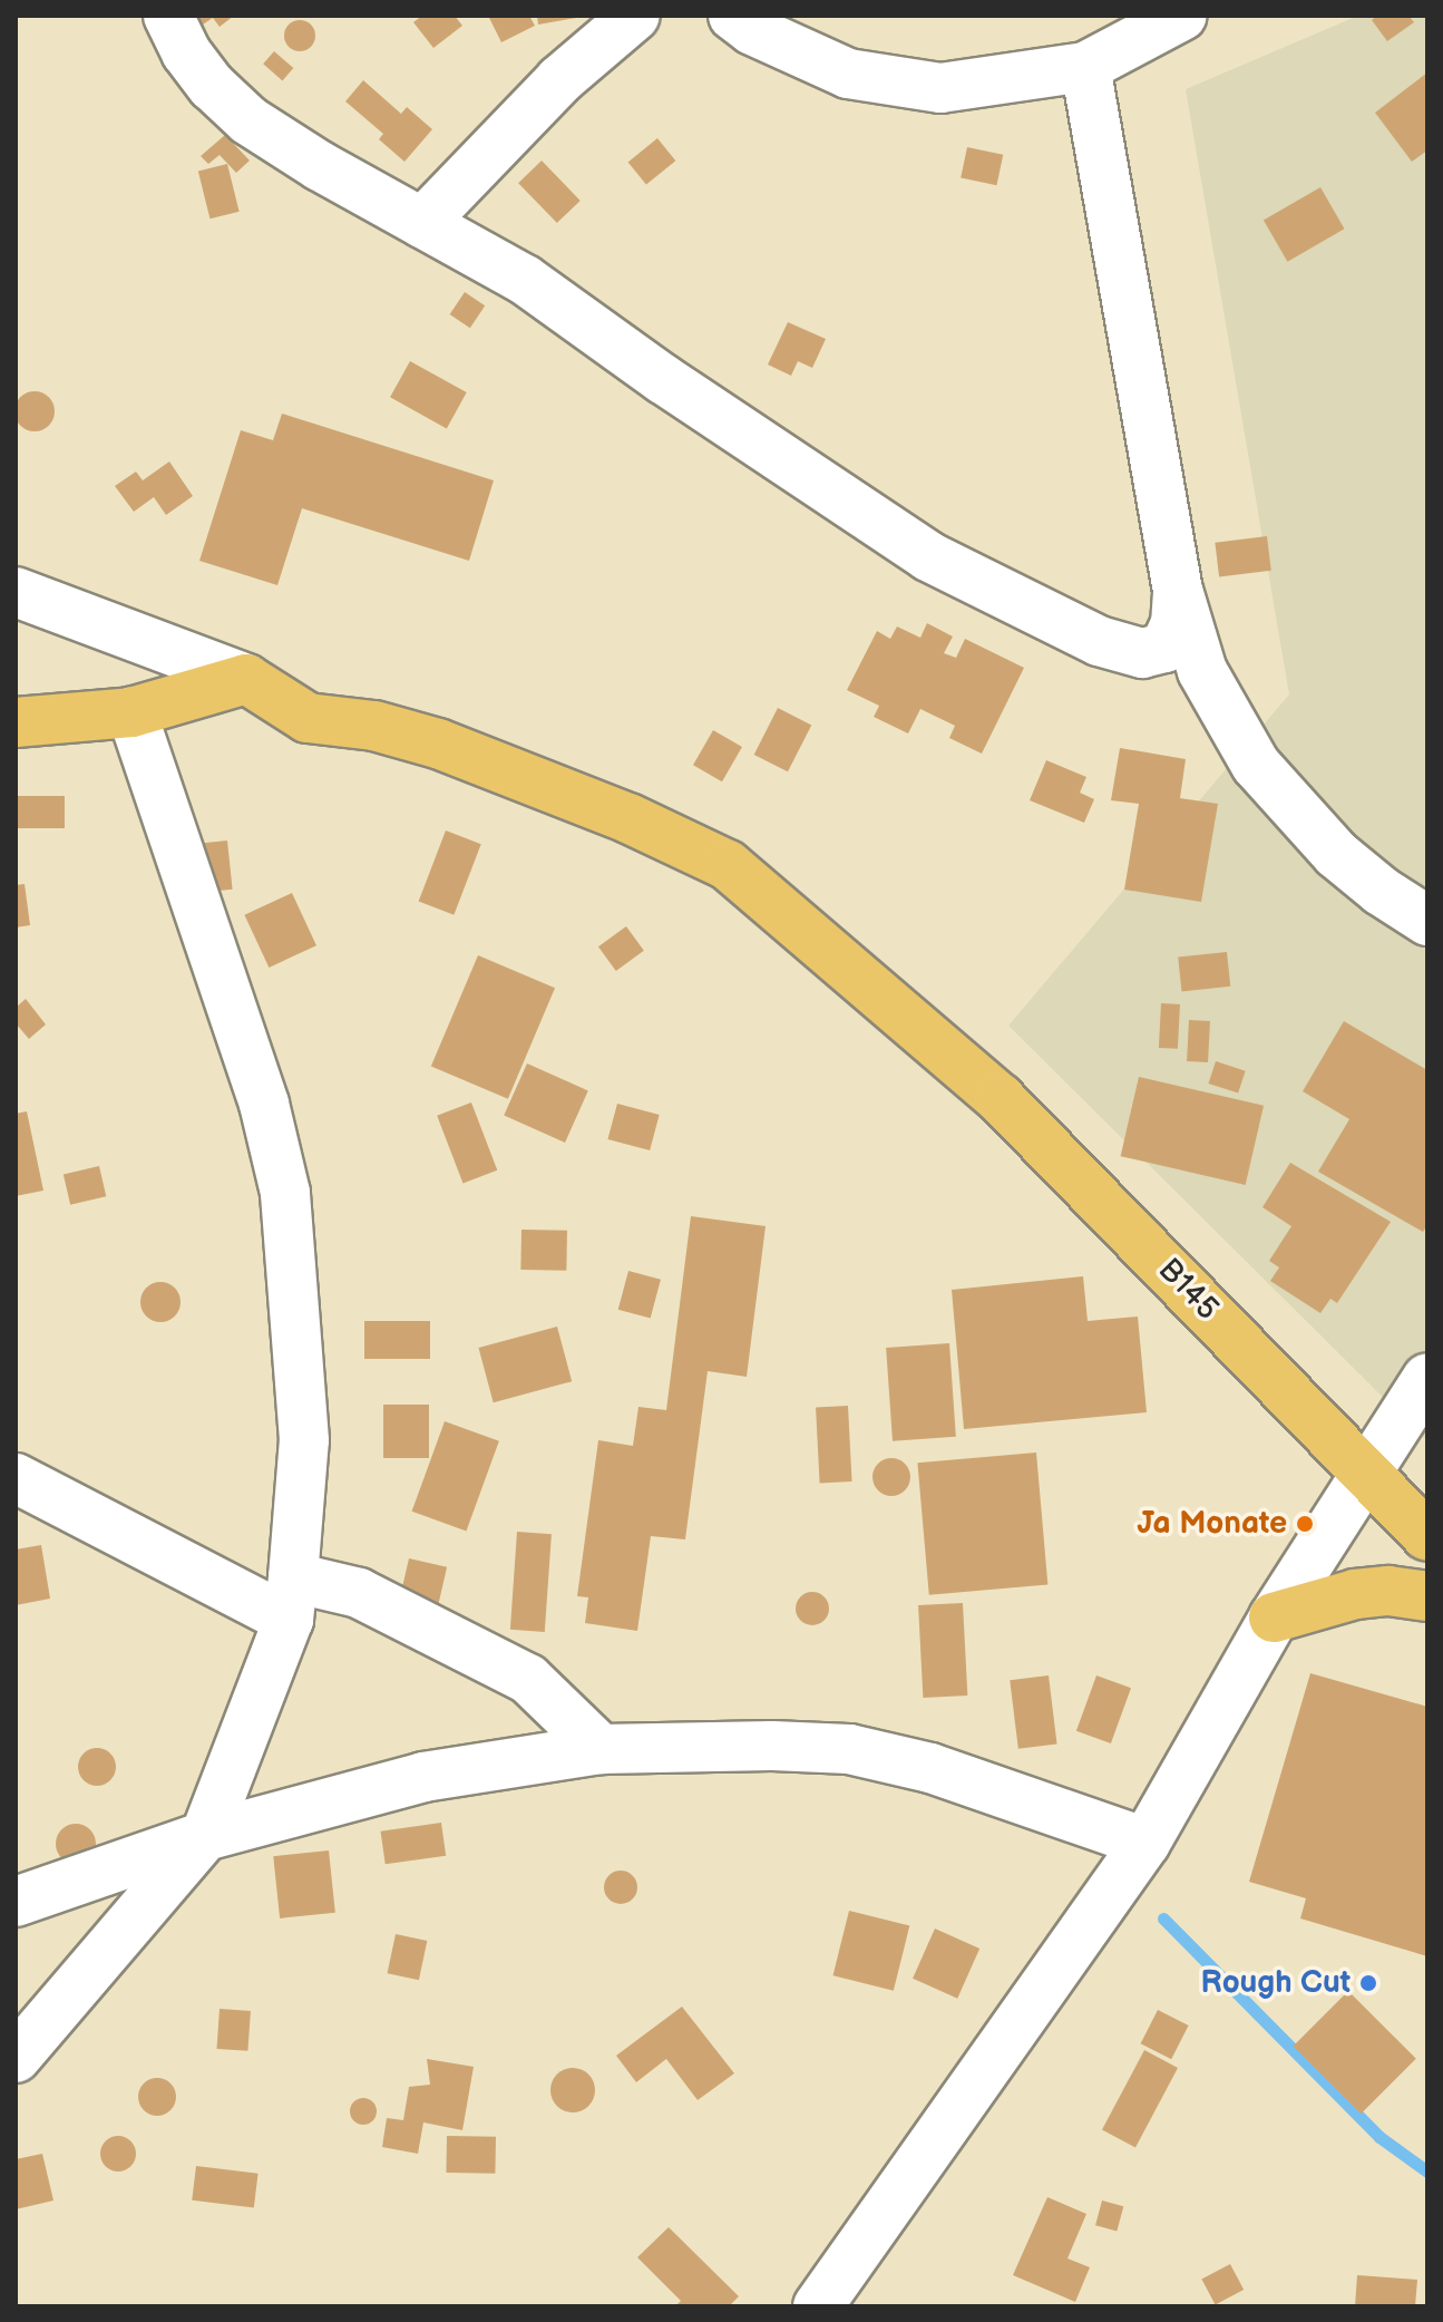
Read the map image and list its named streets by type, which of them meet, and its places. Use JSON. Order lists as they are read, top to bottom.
{
  "streets": {
    "main road": ["B145"]
  },
  "places": ["Ja Monate", "Rough Cut"]
}
